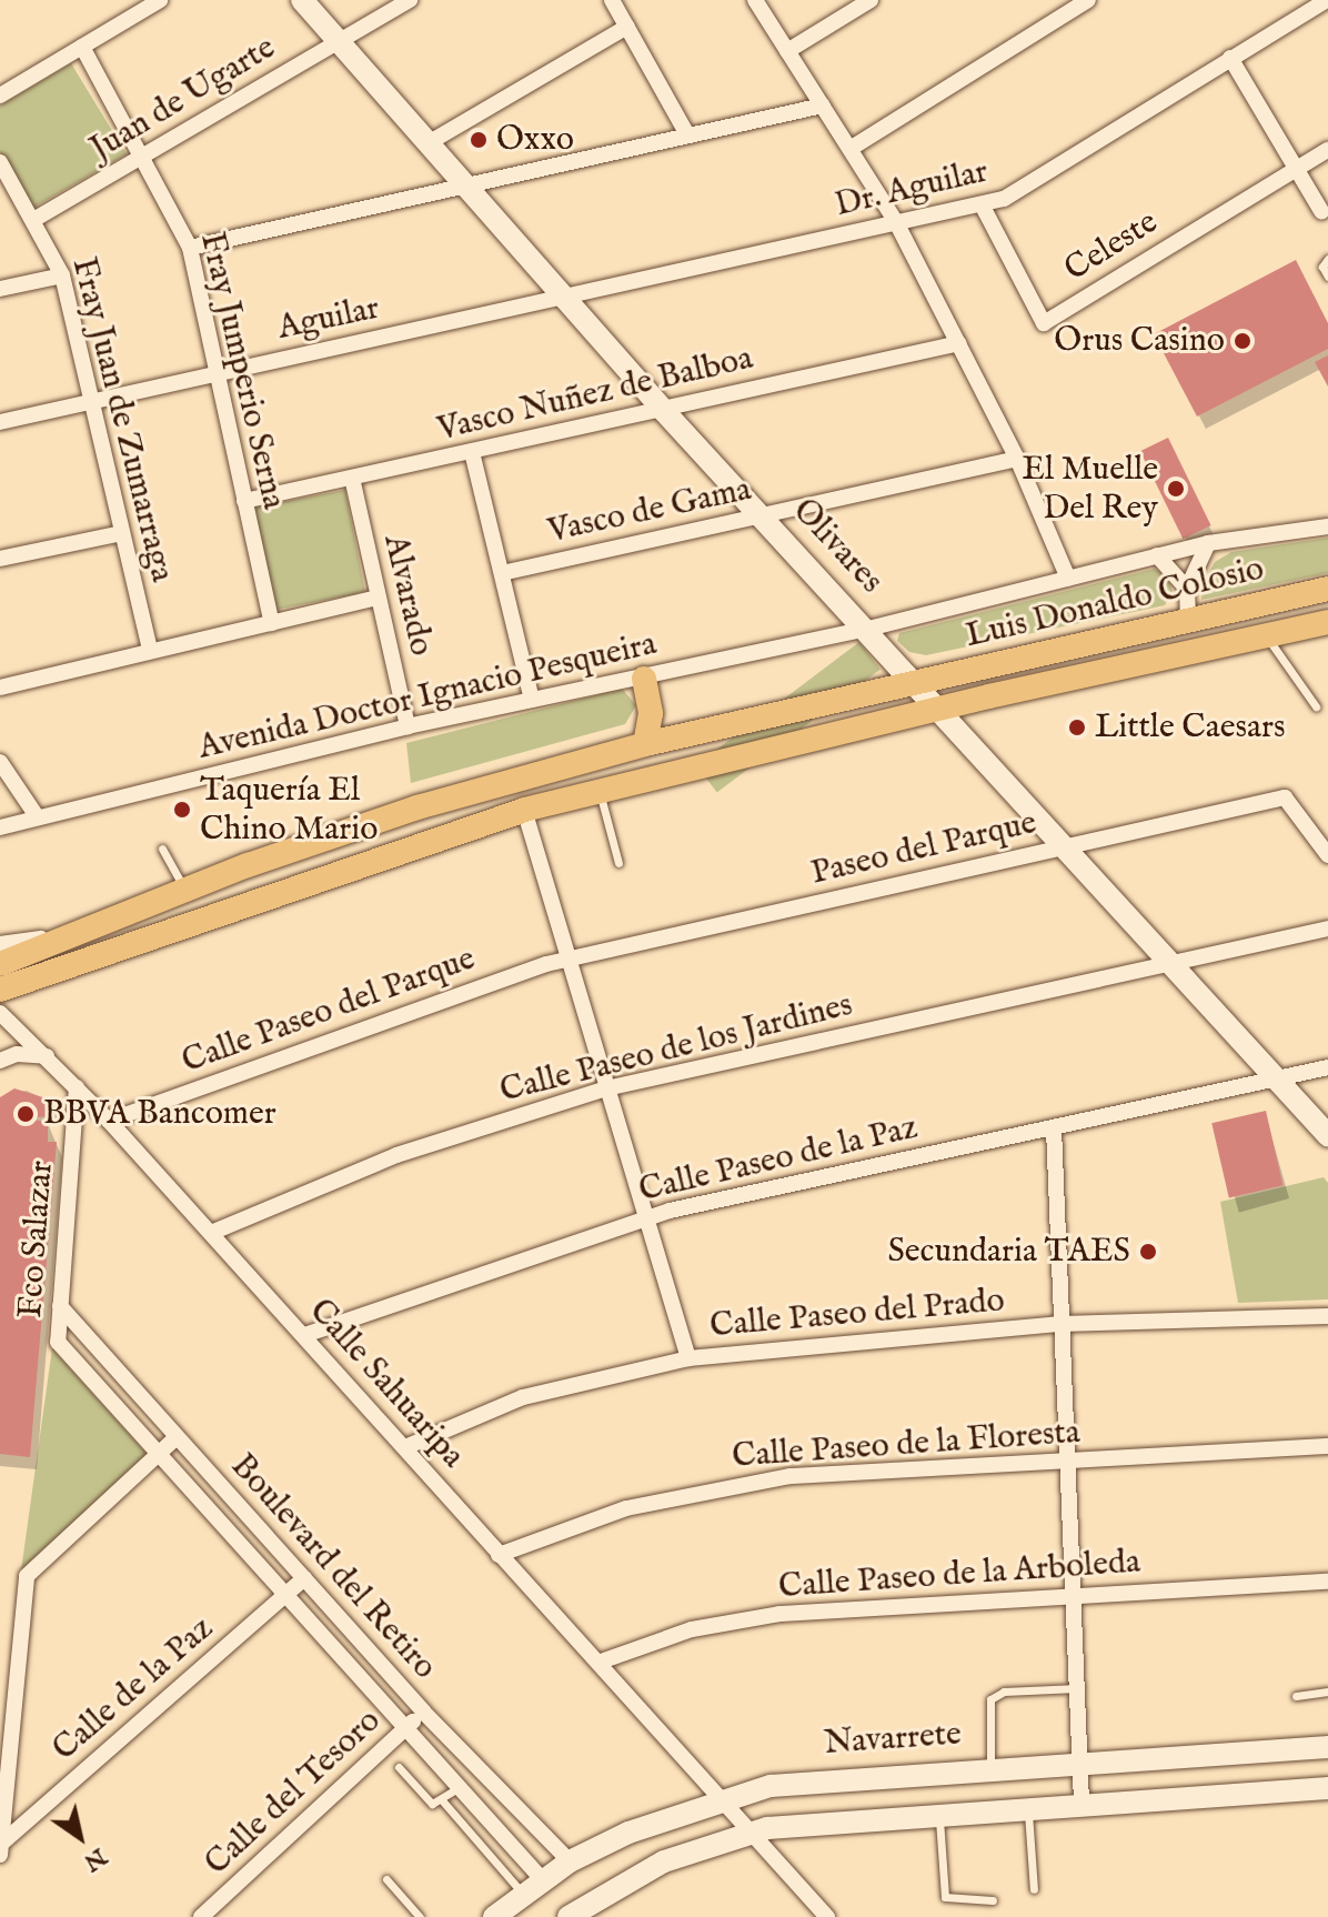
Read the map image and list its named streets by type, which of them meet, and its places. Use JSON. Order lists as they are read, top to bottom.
{
  "streets": {
    "main road": ["Olivares", "Luis Donaldo Colosio", "Navarrete"],
    "street": [
      "Juan de Ugarte",
      "Dr. Aguilar",
      "Celeste",
      "Aguilar",
      "Fray Jumperio Serna",
      "Vasco Nuñez de Balboa",
      "Fray Juan de Zumarraga",
      "Vasco de Gama",
      "Alvarado",
      "Avenida Doctor Ignacio Pesqueira",
      "Paseo del Parque",
      "Calle Paseo del Parque",
      "Calle Paseo de los Jardines",
      "Calle Paseo de la Paz",
      "Fco Salazar",
      "Calle Paseo del Prado",
      "Calle Sahuaripa",
      "Calle Paseo de la Floresta",
      "Boulevard del Retiro",
      "Calle Paseo de la Arboleda",
      "Calle de la Paz",
      "Calle del Tesoro"
    ]
  },
  "crossings": [
    ["Juan de Ugarte", "Fray Jumperio Serna"],
    ["Juan de Ugarte", "Fray Juan de Zumarraga"],
    ["Juan de Ugarte", "Olivares"],
    ["Dr. Aguilar", "Celeste"],
    ["Dr. Aguilar", "Aguilar"],
    ["Dr. Aguilar", "Olivares"],
    ["Aguilar", "Fray Jumperio Serna"],
    ["Aguilar", "Fray Juan de Zumarraga"],
    ["Aguilar", "Olivares"],
    ["Fray Jumperio Serna", "Vasco Nuñez de Balboa"],
    ["Vasco Nuñez de Balboa", "Olivares"],
    ["Vasco Nuñez de Balboa", "Alvarado"],
    ["Vasco de Gama", "Olivares"],
    ["Olivares", "Luis Donaldo Colosio"],
    ["Olivares", "Avenida Doctor Ignacio Pesqueira"],
    ["Olivares", "Paseo del Parque"],
    ["Olivares", "Calle Paseo de los Jardines"],
    ["Olivares", "Calle Paseo de la Paz"],
    ["Alvarado", "Avenida Doctor Ignacio Pesqueira"],
    ["Paseo del Parque", "Calle Paseo del Parque"],
    ["Calle Paseo del Parque", "Calle Sahuaripa"],
    ["Calle Paseo de los Jardines", "Calle Sahuaripa"],
    ["Calle Paseo de la Paz", "Calle Sahuaripa"],
    ["Fco Salazar", "Calle Sahuaripa"],
    ["Fco Salazar", "Boulevard del Retiro"],
    ["Calle Paseo del Prado", "Calle Sahuaripa"],
    ["Calle Sahuaripa", "Calle Paseo de la Floresta"],
    ["Calle Sahuaripa", "Calle Paseo de la Arboleda"],
    ["Calle Sahuaripa", "Navarrete"],
    ["Boulevard del Retiro", "Calle de la Paz"],
    ["Boulevard del Retiro", "Navarrete"],
    ["Boulevard del Retiro", "Calle del Tesoro"]
  ],
  "places": [
    "Oxxo",
    "Orus Casino",
    "El Muelle Del Rey",
    "Little Caesars",
    "Taquería El Chino Mario",
    "BBVA Bancomer",
    "Secundaria TAES"
  ],
  "north": "bottom right"
}
